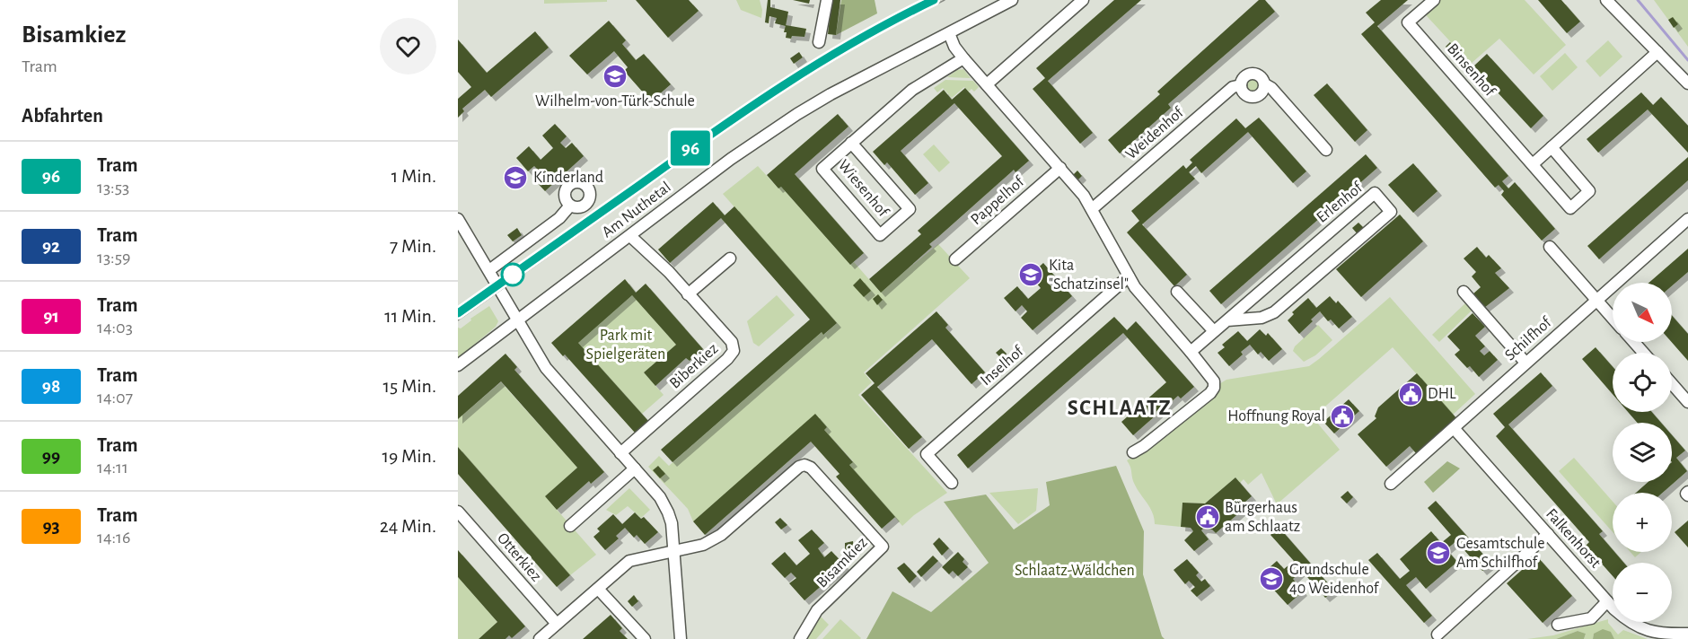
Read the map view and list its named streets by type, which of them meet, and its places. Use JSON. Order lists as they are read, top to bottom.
{
  "streets": {
    "street": [
      "Binsenhof",
      "Weidenhof",
      "Wiesenhof",
      "Pappelhof",
      "Erlenhof",
      "Am Nuthetal",
      "Schilfhof",
      "Biberkiez",
      "Inselhof",
      "Falkenhorst",
      "Otterkiez",
      "Bisamkiez"
    ]
  },
  "crossings": [
    ["Am Nuthetal", "Biberkiez"],
    ["Schilfhof", "Falkenhorst"]
  ],
  "districts": ["SCHLAATZ"],
  "parks": ["Park mit Spielgeräten", "Schlaatz-Wäldchen"],
  "places": {
    "school or university": [
      "Wilhelm-von-Türk-Schule",
      "Kinderland",
      "Kita \"Schatzinsel\"",
      "Gesamtschule Am Schilfhof",
      "Grundschule 40 Weidenhof"
    ],
    "public building": ["DHL", "Hoffnung Royal", "Bürgerhaus am Schlaatz"]
  },
  "lines": ["tram line 96"],
  "north": "bottom right",
  "page": {
    "heading": [
      ["Bisamkiez", "Tram"],
      "Abfahrten"
    ],
    "on_map": "96",
    "list": [
      {
        "mark": "96",
        "name": "Tram",
        "note": "13:53",
        "value": "1 Min."
      },
      {
        "mark": "92",
        "name": "Tram",
        "note": "13:59",
        "value": "7 Min."
      },
      {
        "mark": "91",
        "name": "Tram",
        "note": "14:03",
        "value": "11 Min."
      },
      {
        "mark": "98",
        "name": "Tram",
        "note": "14:07",
        "value": "15 Min."
      },
      {
        "mark": "99",
        "name": "Tram",
        "note": "14:11",
        "value": "19 Min."
      },
      {
        "mark": "93",
        "name": "Tram",
        "note": "14:16",
        "value": "24 Min."
      }
    ],
    "map_buttons": ["+", "−"]
  }
}
